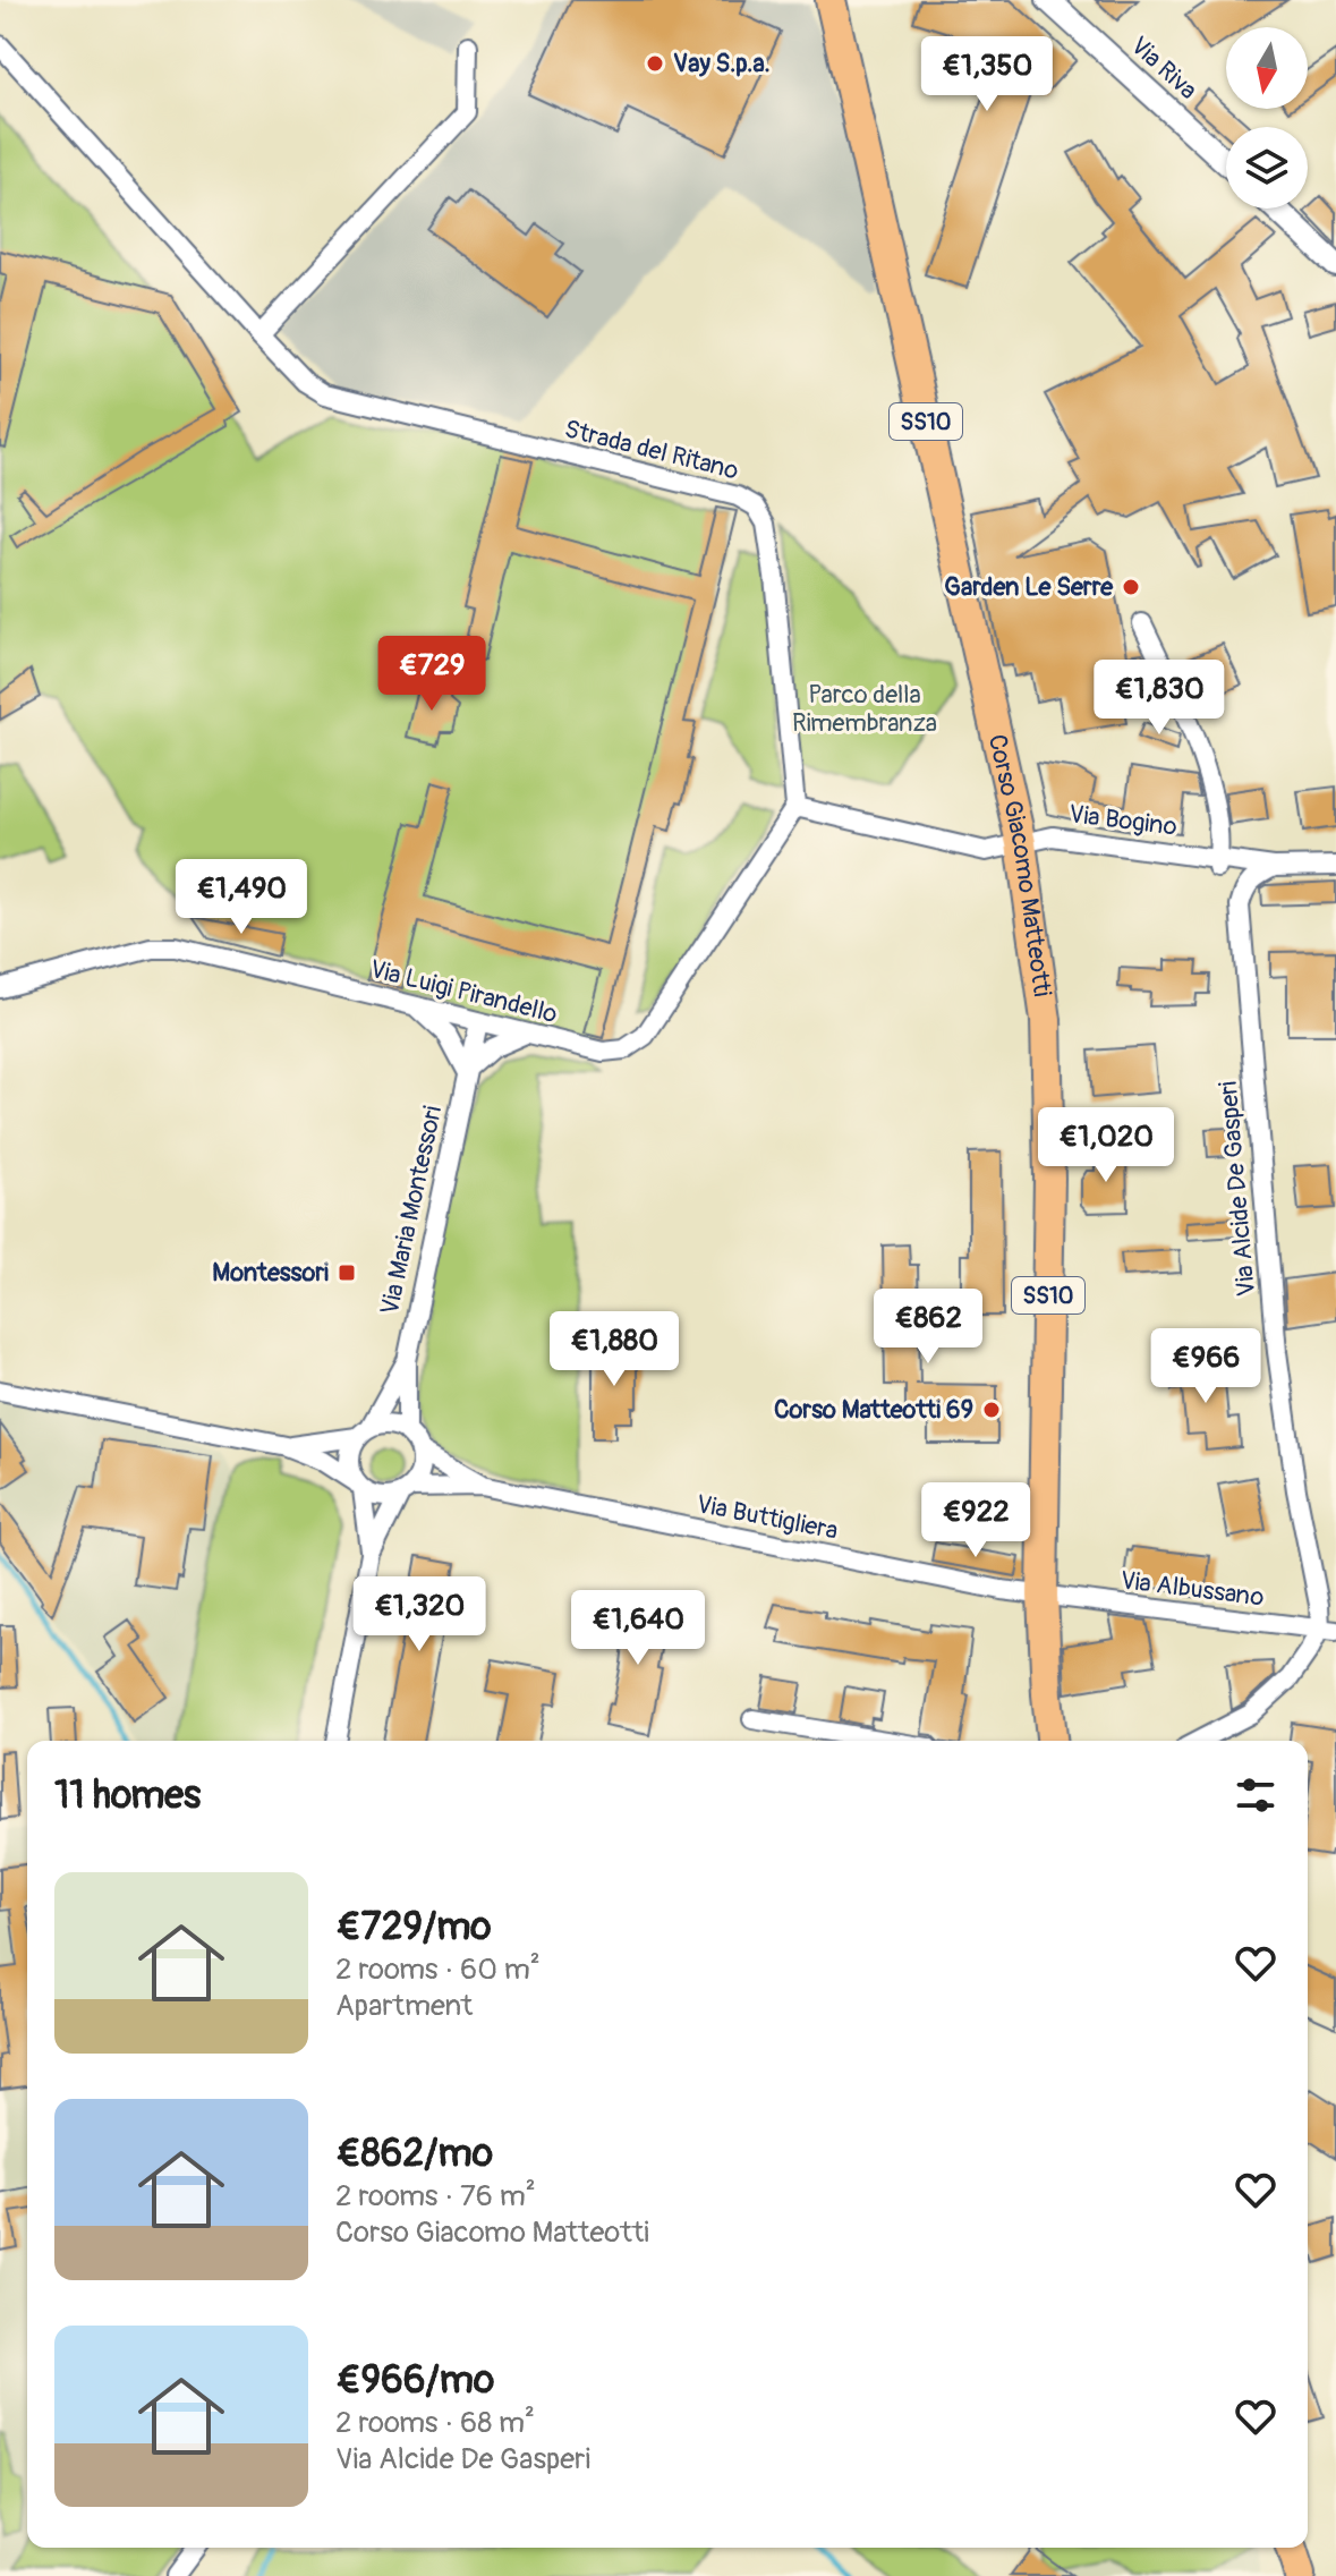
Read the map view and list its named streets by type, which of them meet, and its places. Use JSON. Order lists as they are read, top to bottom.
{
  "streets": {
    "main road": ["SS10", "Corso Giacomo Matteotti"],
    "street": [
      "Via Riva",
      "Strada del Ritano",
      "Via Bogino",
      "Via Luigi Pirandello",
      "Via Alcide De Gasperi",
      "Via Maria Montessori",
      "Via Buttigliera",
      "Via Albussano"
    ]
  },
  "crossings": [
    ["Strada del Ritano", "Via Bogino"],
    ["Strada del Ritano", "Via Luigi Pirandello"],
    ["Via Bogino", "Corso Giacomo Matteotti"],
    ["Via Bogino", "Via Luigi Pirandello"],
    ["Via Bogino", "Via Alcide De Gasperi"],
    ["Corso Giacomo Matteotti", "Via Buttigliera"],
    ["Corso Giacomo Matteotti", "Via Albussano"],
    ["Via Luigi Pirandello", "Via Maria Montessori"],
    ["Via Alcide De Gasperi", "Via Albussano"],
    ["Via Maria Montessori", "Via Buttigliera"],
    ["Via Buttigliera", "Via Albussano"]
  ],
  "parks": ["Parco della Rimembranza"],
  "places": {
    "other": ["Vay S.p.a.", "Garden Le Serre", "Corso Matteotti 69"],
    "transit": ["Montessori"]
  },
  "north": "bottom",
  "page": {
    "price": [
      "€1,350",
      "€729",
      "€1,830",
      "€1,490",
      "€1,020",
      "€862",
      "€1,880",
      "€966",
      "€922",
      "€1,320",
      "€1,640"
    ],
    "heading": "11 homes",
    "list": [
      {
        "name": "€729/mo",
        "note": "2 rooms · 60 m² · Apartment"
      },
      {
        "name": "€862/mo",
        "note": "2 rooms · 76 m² · Corso Giacomo Matteotti"
      },
      {
        "name": "€966/mo",
        "note": "2 rooms · 68 m² · Via Alcide De Gasperi"
      }
    ]
  }
}
